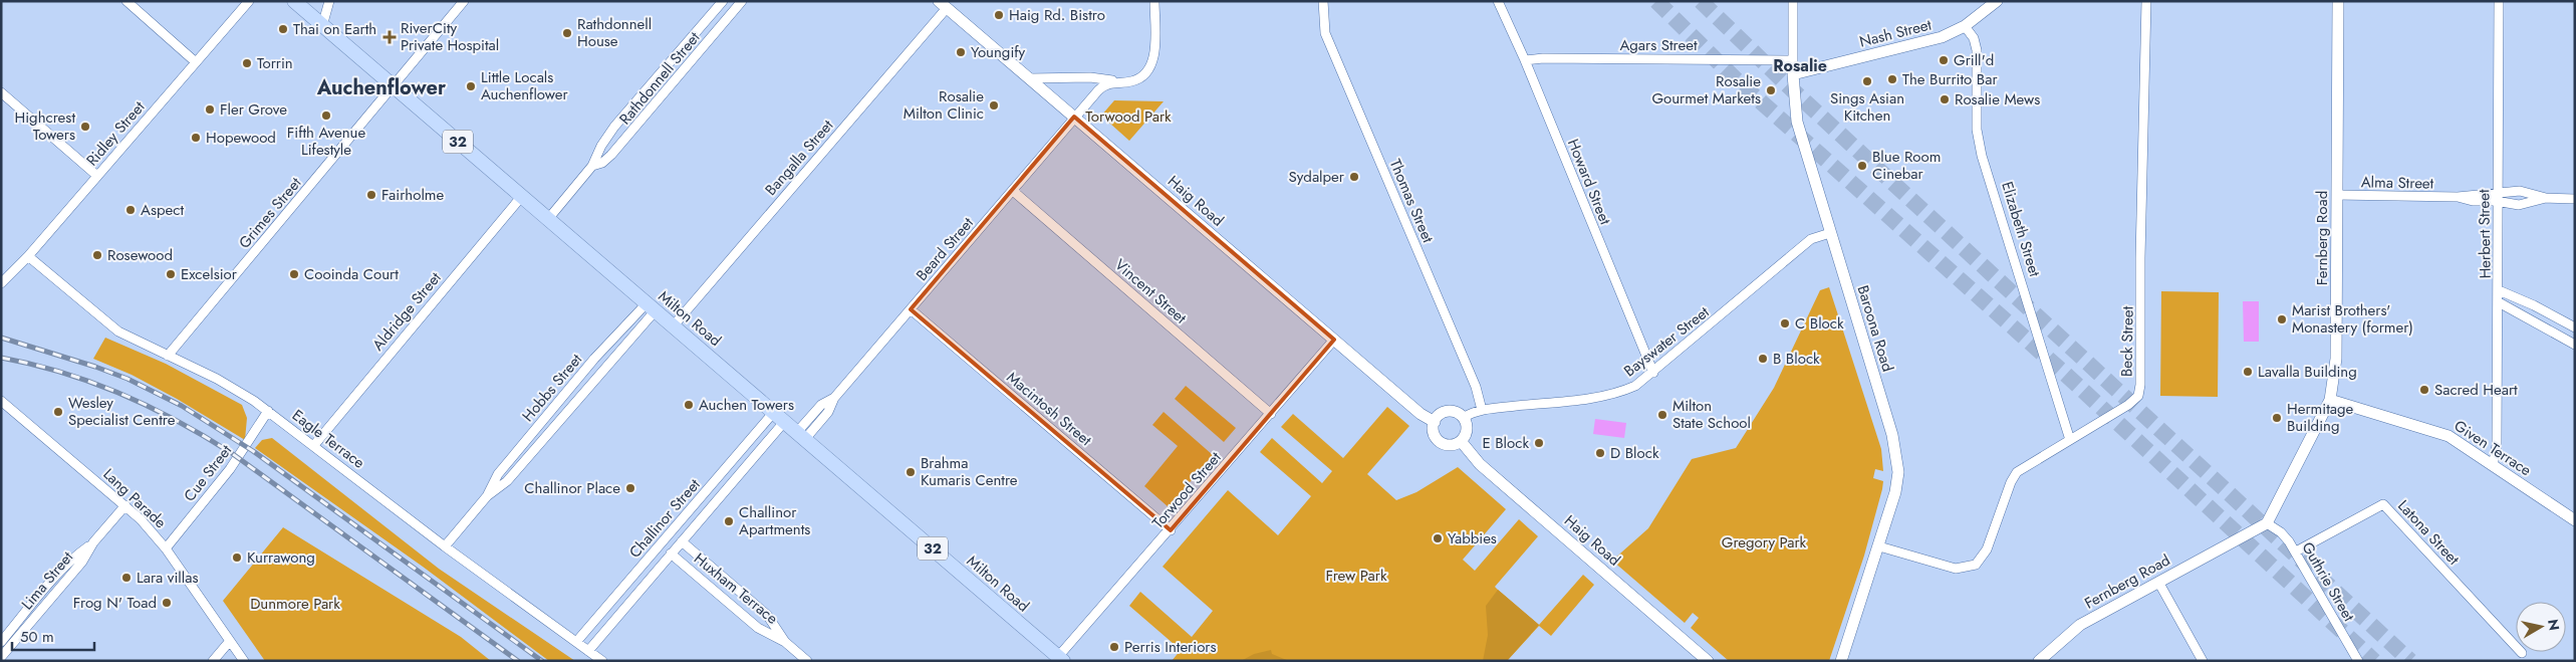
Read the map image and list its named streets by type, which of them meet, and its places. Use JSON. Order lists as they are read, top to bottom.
{
  "streets": {
    "main road": ["32", "Milton Road"],
    "street": [
      "Nash Street",
      "Agars Street",
      "Rathdonnell Street",
      "Ridley Street",
      "Bangalla Street",
      "Howard Street",
      "Alma Street",
      "Haig Road",
      "Thomas Street",
      "Grimes Street",
      "Elizabeth Street",
      "Herbert Street",
      "Fernberg Road",
      "Beard Street",
      "Vincent Street",
      "Aldridge Street",
      "Baroona Road",
      "Bayswater Street",
      "Beck Street",
      "Hobbs Street",
      "Macintosh Street",
      "Eagle Terrace",
      "Given Terrace",
      "Cue Street",
      "Torwood Street",
      "Lang Parade",
      "Challinor Street",
      "Latona Street",
      "Lima Street",
      "Guthrie Street",
      "Huxham Terrace"
    ]
  },
  "crossings": [
    ["Nash Street", "Elizabeth Street"],
    ["Nash Street", "Baroona Road"],
    ["Agars Street", "Howard Street"],
    ["Agars Street", "Baroona Road"],
    ["Rathdonnell Street", "Milton Road"],
    ["Ridley Street", "Eagle Terrace"],
    ["Bangalla Street", "Haig Road"],
    ["Bangalla Street", "Milton Road"],
    ["Howard Street", "Bayswater Street"],
    ["Alma Street", "Herbert Street"],
    ["Alma Street", "Fernberg Road"],
    ["Haig Road", "Beard Street"],
    ["Haig Road", "Bayswater Street"],
    ["Haig Road", "Torwood Street"],
    ["Thomas Street", "Bayswater Street"],
    ["Grimes Street", "Milton Road"],
    ["Grimes Street", "Eagle Terrace"],
    ["Elizabeth Street", "Beck Street"],
    ["Herbert Street", "Given Terrace"],
    ["Fernberg Road", "Given Terrace"],
    ["Fernberg Road", "Guthrie Street"],
    ["Beard Street", "Vincent Street"],
    ["Beard Street", "Milton Road"],
    ["Beard Street", "Macintosh Street"],
    ["Vincent Street", "Torwood Street"],
    ["Aldridge Street", "Milton Road"],
    ["Aldridge Street", "Eagle Terrace"],
    ["Milton Road", "Hobbs Street"],
    ["Milton Road", "Torwood Street"],
    ["Milton Road", "Challinor Street"],
    ["Baroona Road", "Bayswater Street"],
    ["Baroona Road", "Beck Street"],
    ["Hobbs Street", "Eagle Terrace"],
    ["Macintosh Street", "Torwood Street"],
    ["Eagle Terrace", "Cue Street"],
    ["Eagle Terrace", "Challinor Street"],
    ["Cue Street", "Lang Parade"],
    ["Lang Parade", "Lima Street"],
    ["Challinor Street", "Huxham Terrace"],
    ["Latona Street", "Guthrie Street"]
  ],
  "districts": ["Rosalie", "Auchenflower"],
  "parks": [
    "Torwood Park",
    "Gregory Park",
    "Frew Park",
    "Dunmore Park"
  ],
  "places": {
    "other": [
      "Haig Rd. Bistro",
      "Thai on Earth",
      "Rathdonnell House",
      "Youngify",
      "Grill'd",
      "Torrin",
      "The Burrito Bar",
      "Sings Asian Kitchen",
      "Little Locals Auchenflower",
      "Rosalie Gourmet Markets",
      "Rosalie Mews",
      "Rosalie Milton Clinic",
      "Fler Grove",
      "Fifth Avenue Lifestyle",
      "Highcrest Towers",
      "Hopewood",
      "Blue Room Cinebar",
      "Sydalper",
      "Fairholme",
      "Aspect",
      "Rosewood",
      "Excelsior",
      "Cooinda Court",
      "Marist Brothers' Monastery (former)",
      "C Block",
      "B Block",
      "Lavalla Building",
      "Sacred Heart",
      "Auchen Towers",
      "Wesley Specialist Centre",
      "Milton State School",
      "Hermitage Building",
      "E Block",
      "D Block",
      "Brahma Kumaris Centre",
      "Challinor Place",
      "Challinor Apartments",
      "Yabbies",
      "Kurrawong",
      "Lara villas",
      "Frog N' Toad",
      "Perris Interiors"
    ],
    "health": ["RiverCity Private Hospital"]
  },
  "scale_bar": "50 m",
  "north": "right"
}
